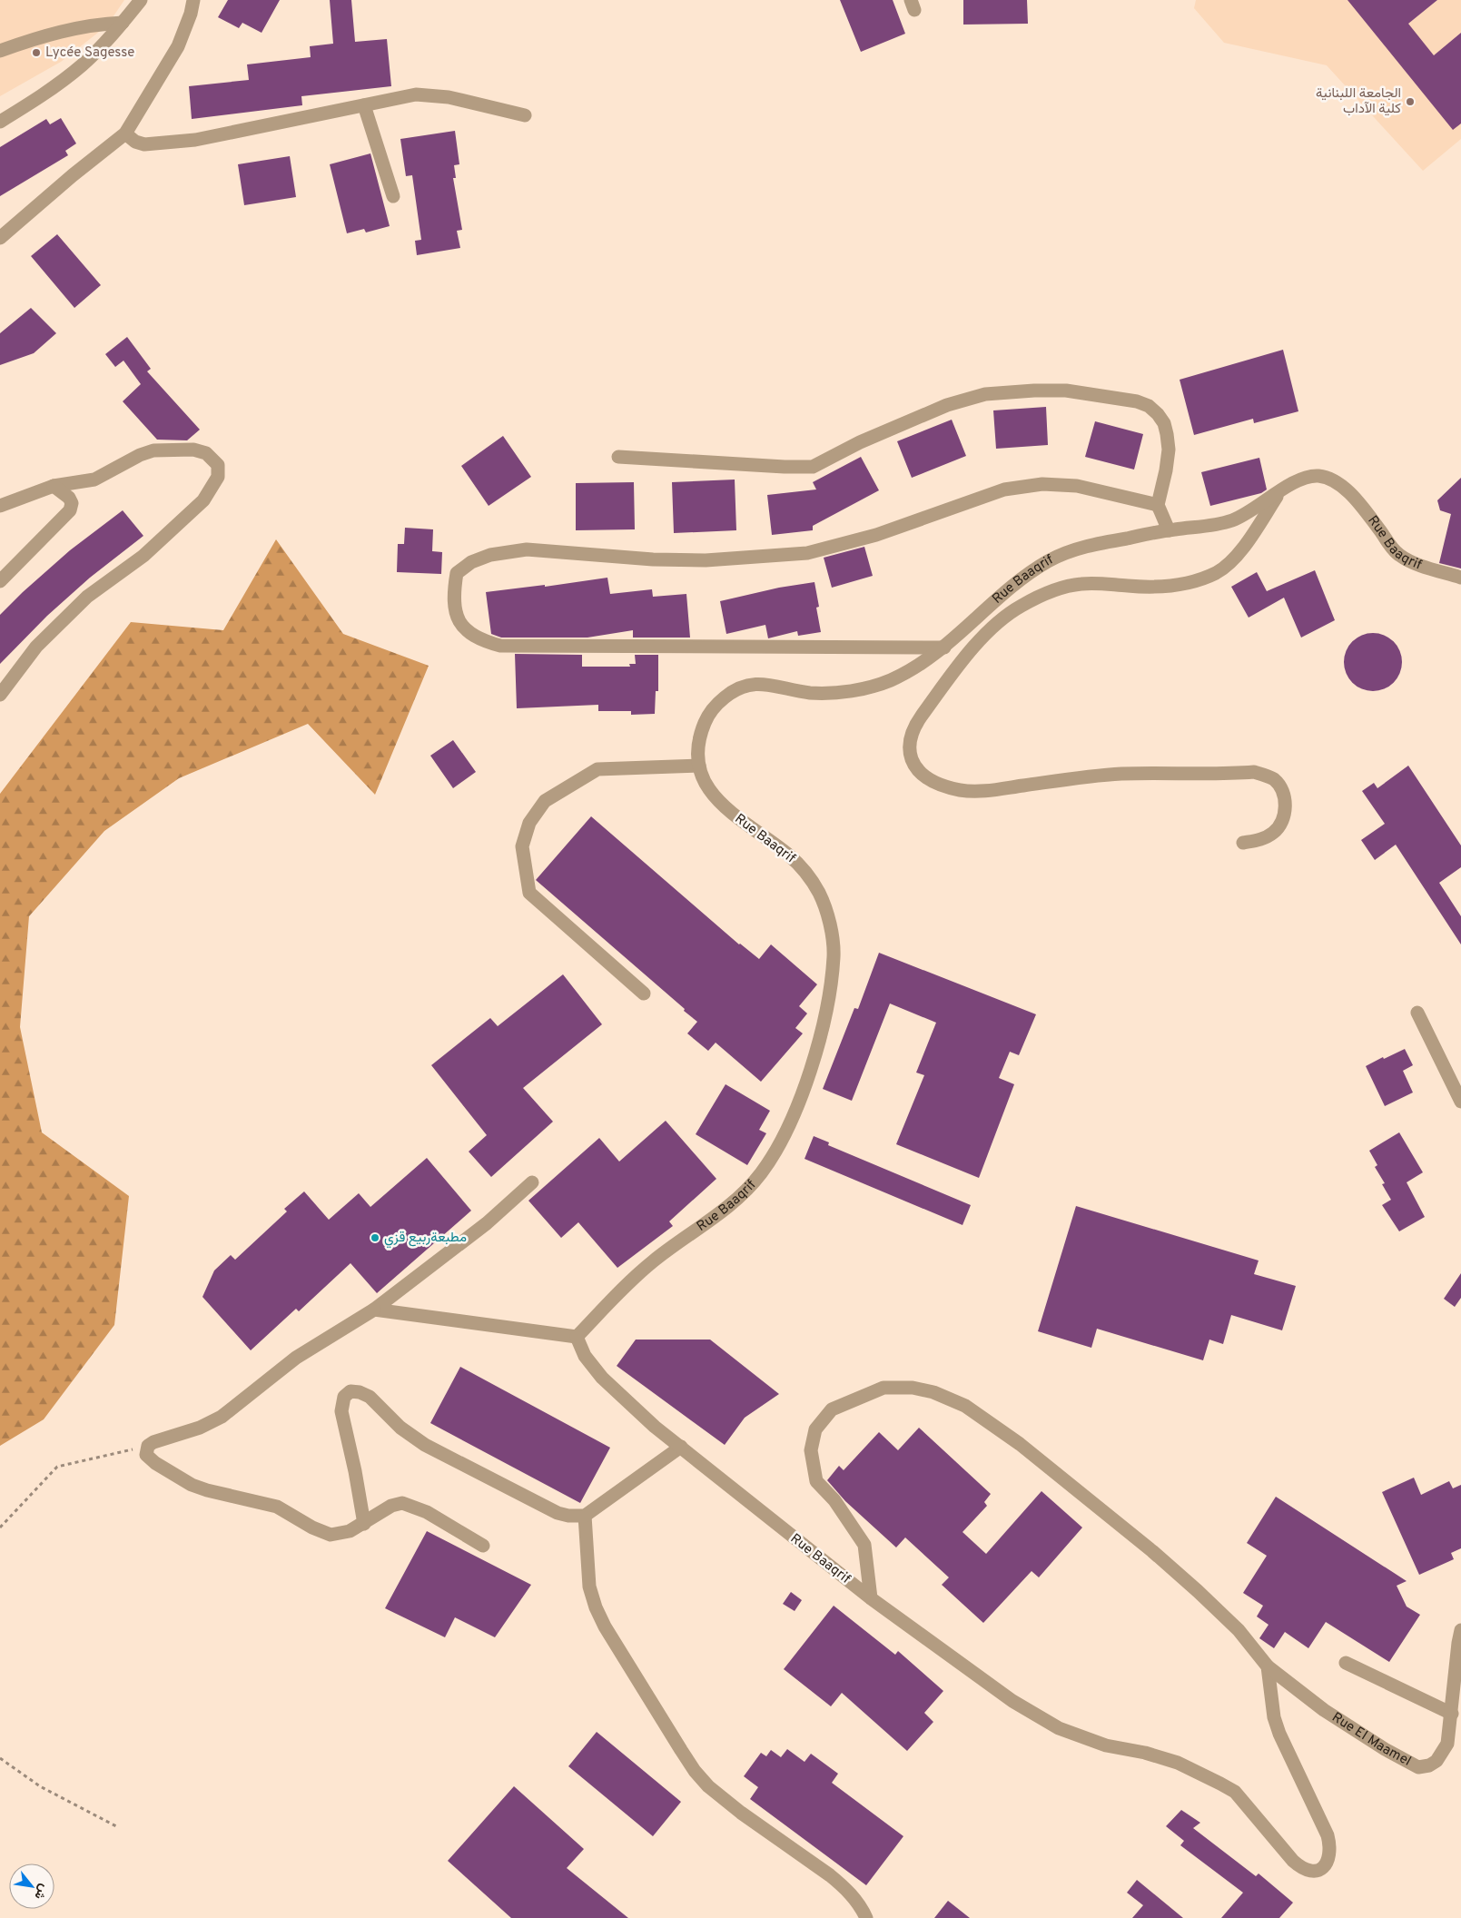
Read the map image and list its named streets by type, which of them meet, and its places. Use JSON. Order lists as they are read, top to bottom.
{
  "streets": {
    "street": ["Rue Baaqrif", "Rue El Maamel"]
  },
  "crossings": [
    ["Rue Baaqrif", "Rue El Maamel"]
  ],
  "places": ["Lycée Sagesse", "الجامعة اللبنانية كلية الآداب", "مطبعةربيع قزي"],
  "north": "bottom right"
}
